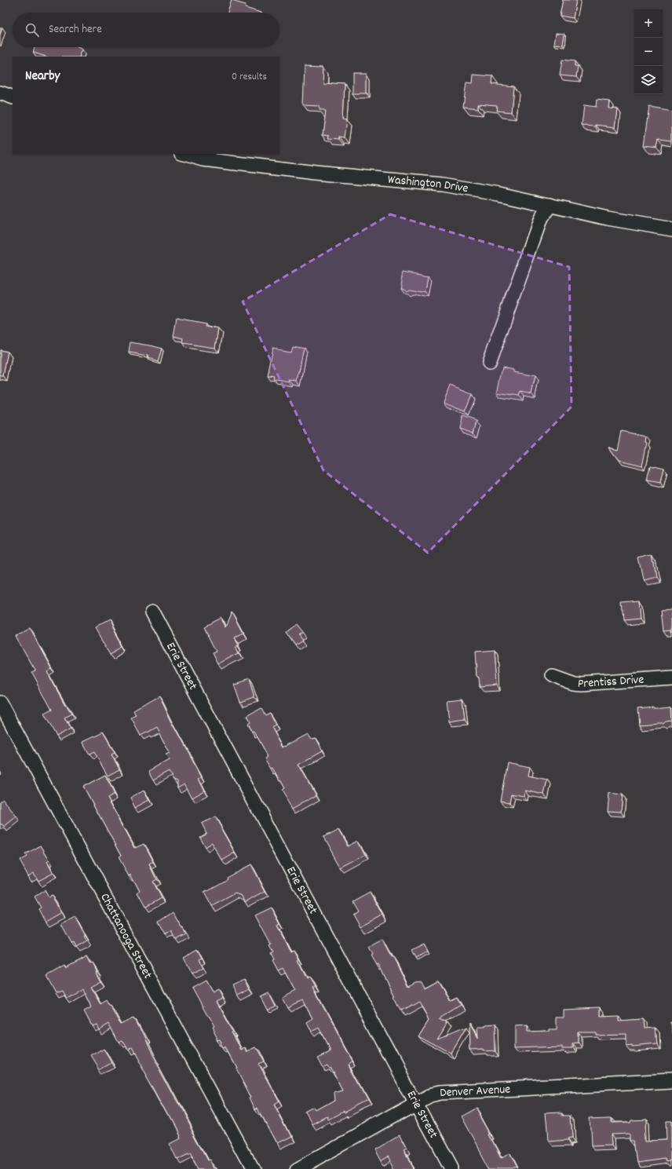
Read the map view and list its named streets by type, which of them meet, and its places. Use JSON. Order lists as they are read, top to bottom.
{
  "streets": {
    "street": [
      "Washington Drive",
      "Erie Street",
      "Prentiss Drive",
      "Chattanooga Street",
      "Denver Avenue"
    ]
  },
  "crossings": [
    ["Erie Street", "Denver Avenue"]
  ],
  "page": {
    "map_buttons": ["+", "−"],
    "search": "Search here",
    "heading": ["Nearby", "0 results"]
  }
}
